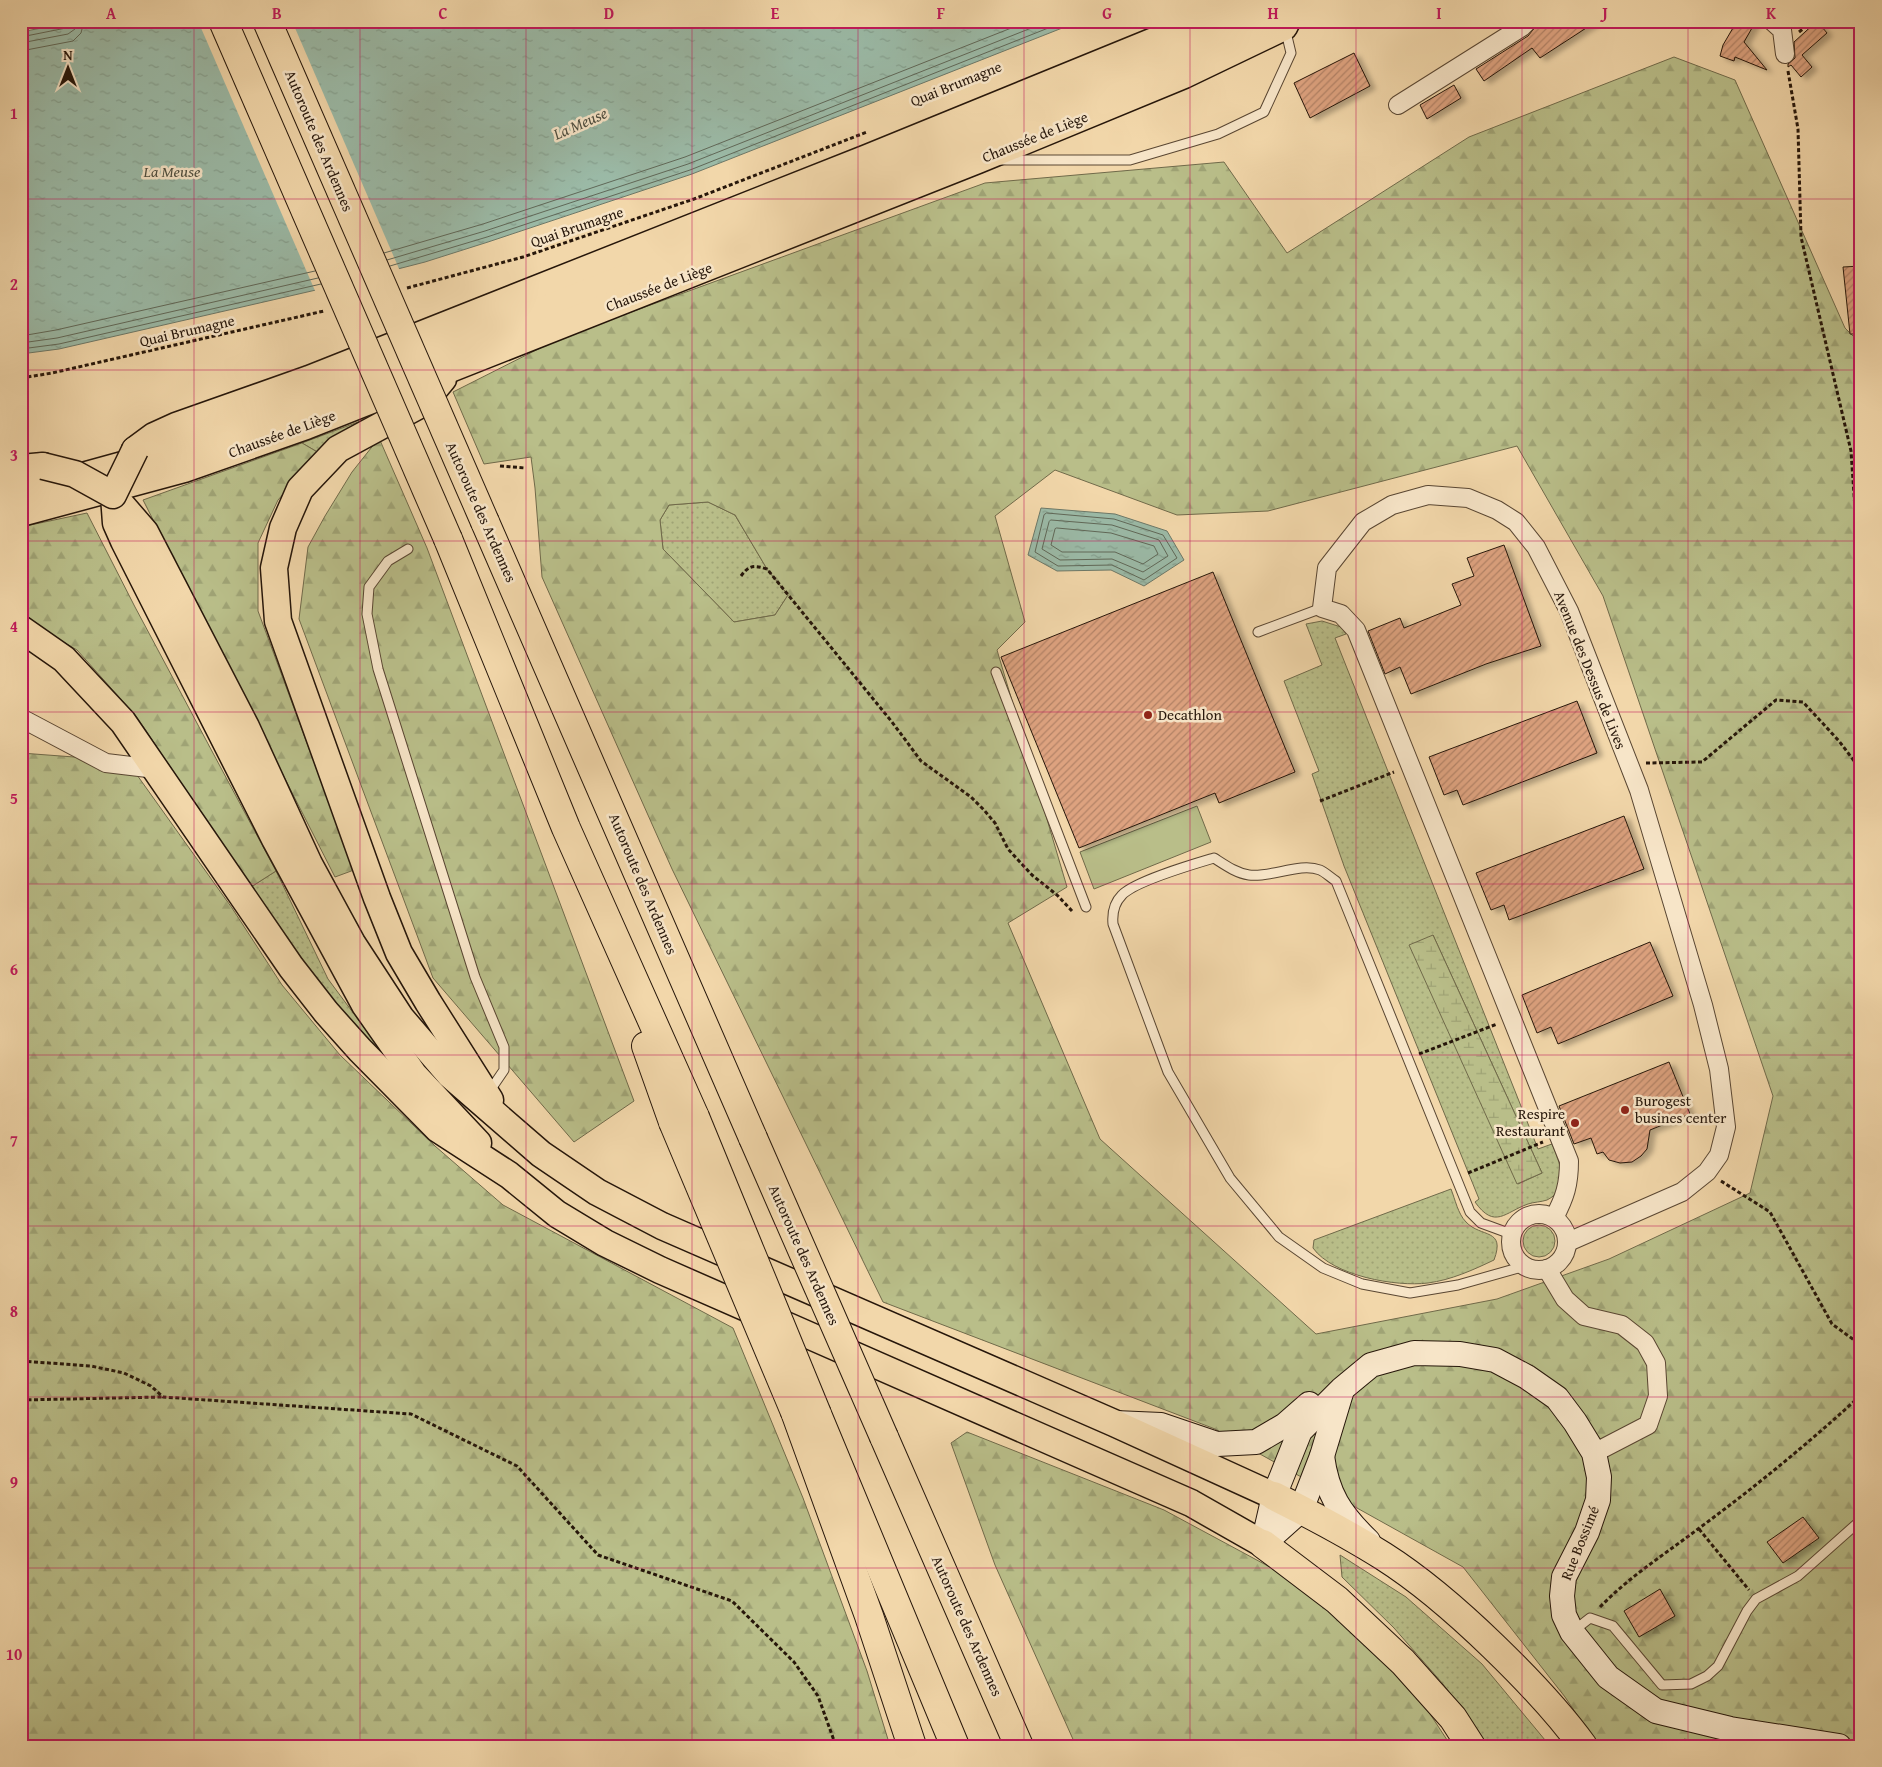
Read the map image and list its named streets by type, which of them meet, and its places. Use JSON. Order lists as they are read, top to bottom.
{
  "streets": {
    "highway": ["Autoroute des Ardennes"],
    "main road": ["Chaussée de Liège"],
    "street": ["Avenue des Dessus de Lives", "Rue Bossimé"],
    "path": ["Quai Brumagne"]
  },
  "water": ["La Meuse"],
  "places": ["Decathlon", "Burogest busines center", "Respire Restaurant"],
  "north": "top",
  "grid": {
    "columns": [
      "A",
      "B",
      "C",
      "D",
      "E",
      "F",
      "G",
      "H",
      "I",
      "J",
      "K"
    ],
    "rows": [
      "1",
      "2",
      "3",
      "4",
      "5",
      "6",
      "7",
      "8",
      "9",
      "10"
    ]
  }
}
